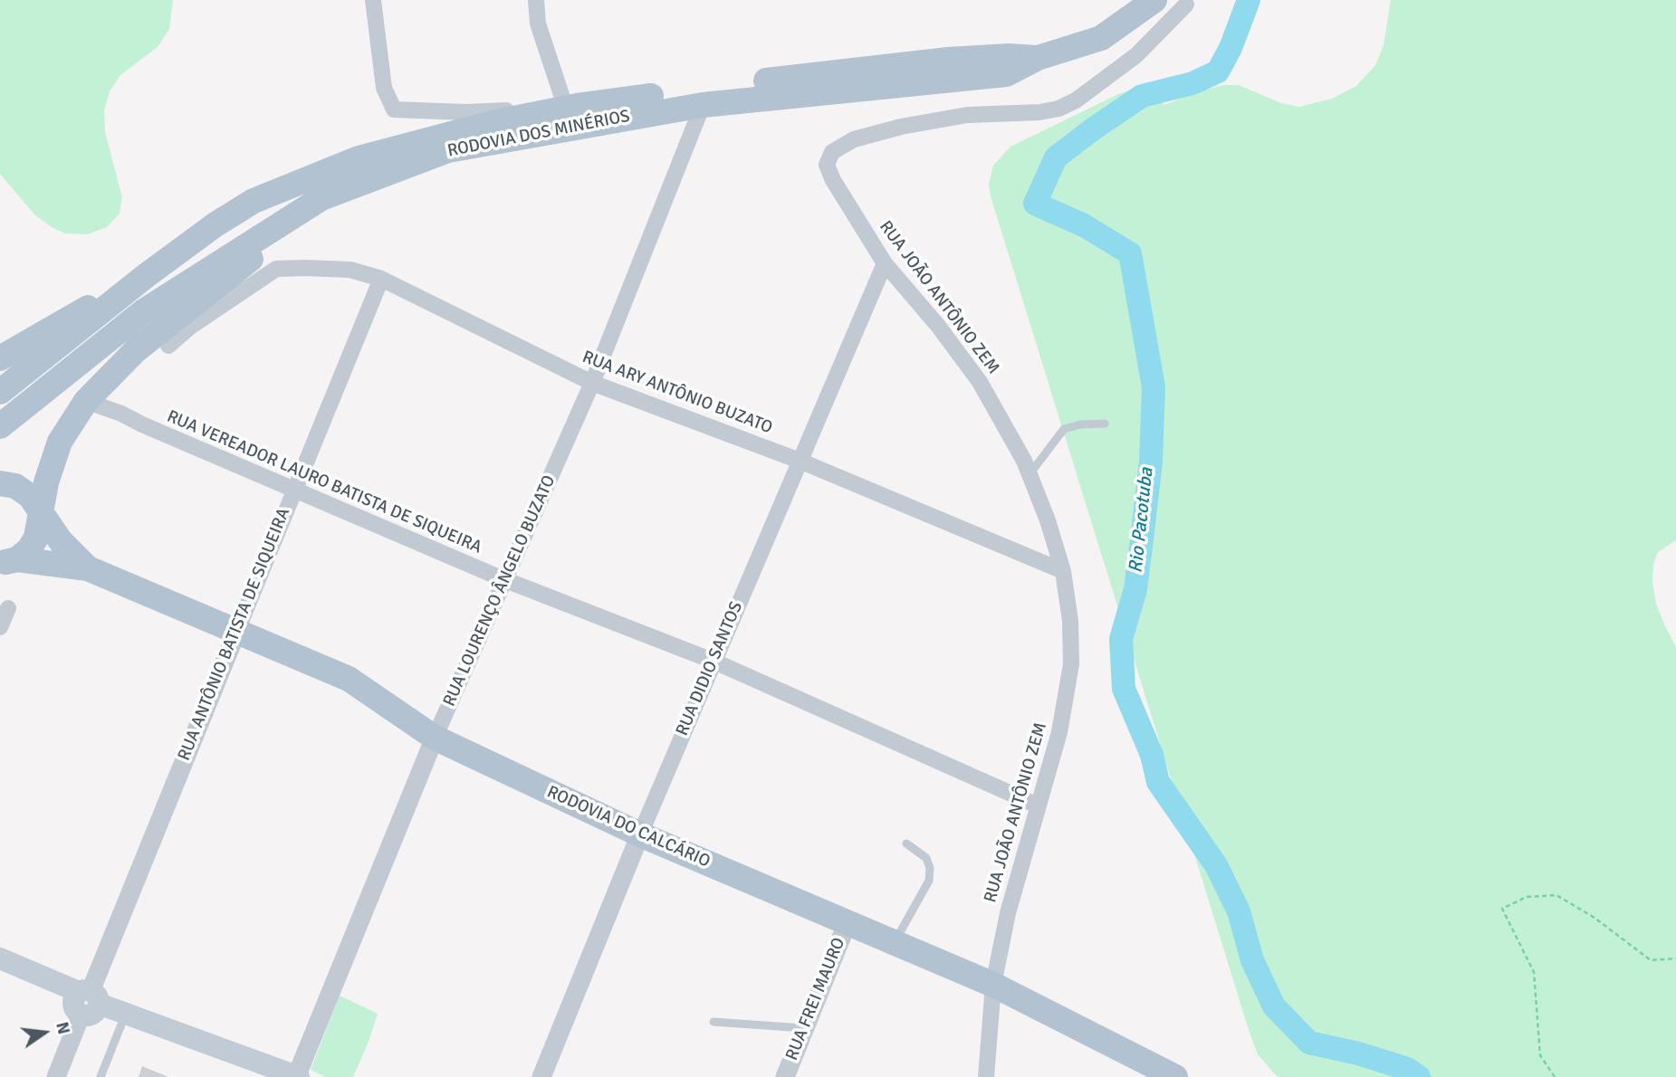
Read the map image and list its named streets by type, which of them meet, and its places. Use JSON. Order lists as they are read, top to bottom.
{
  "streets": {
    "main road": ["RODOVIA DOS MINÉRIOS", "RODOVIA DO CALCÁRIO"],
    "street": [
      "RUA JOÃO ANTÔNIO ZEM",
      "RUA ARY ANTÔNIO BUZATO",
      "RUA VEREADOR LAURO BATISTA DE SIQUEIRA",
      "RUA LOURENÇO ÂNGELO BUZATO",
      "RUA ANTÔNIO BATISTA DE SIQUEIRA",
      "RUA DIDIO SANTOS",
      "RUA FREI MAURO"
    ]
  },
  "crossings": [
    ["RODOVIA DOS MINÉRIOS", "RUA LOURENÇO ÂNGELO BUZATO"],
    ["RUA JOÃO ANTÔNIO ZEM", "RUA ARY ANTÔNIO BUZATO"],
    ["RUA JOÃO ANTÔNIO ZEM", "RUA VEREADOR LAURO BATISTA DE SIQUEIRA"],
    ["RUA JOÃO ANTÔNIO ZEM", "RUA DIDIO SANTOS"],
    ["RUA JOÃO ANTÔNIO ZEM", "RODOVIA DO CALCÁRIO"],
    ["RUA ARY ANTÔNIO BUZATO", "RUA LOURENÇO ÂNGELO BUZATO"],
    ["RUA ARY ANTÔNIO BUZATO", "RUA ANTÔNIO BATISTA DE SIQUEIRA"],
    ["RUA ARY ANTÔNIO BUZATO", "RUA DIDIO SANTOS"],
    ["RUA VEREADOR LAURO BATISTA DE SIQUEIRA", "RUA LOURENÇO ÂNGELO BUZATO"],
    ["RUA VEREADOR LAURO BATISTA DE SIQUEIRA", "RUA ANTÔNIO BATISTA DE SIQUEIRA"],
    ["RUA VEREADOR LAURO BATISTA DE SIQUEIRA", "RUA DIDIO SANTOS"],
    ["RUA LOURENÇO ÂNGELO BUZATO", "RODOVIA DO CALCÁRIO"],
    ["RUA ANTÔNIO BATISTA DE SIQUEIRA", "RODOVIA DO CALCÁRIO"],
    ["RUA DIDIO SANTOS", "RODOVIA DO CALCÁRIO"],
    ["RODOVIA DO CALCÁRIO", "RUA FREI MAURO"]
  ],
  "water": ["Rio Pacotuba"],
  "north": "right"
}
